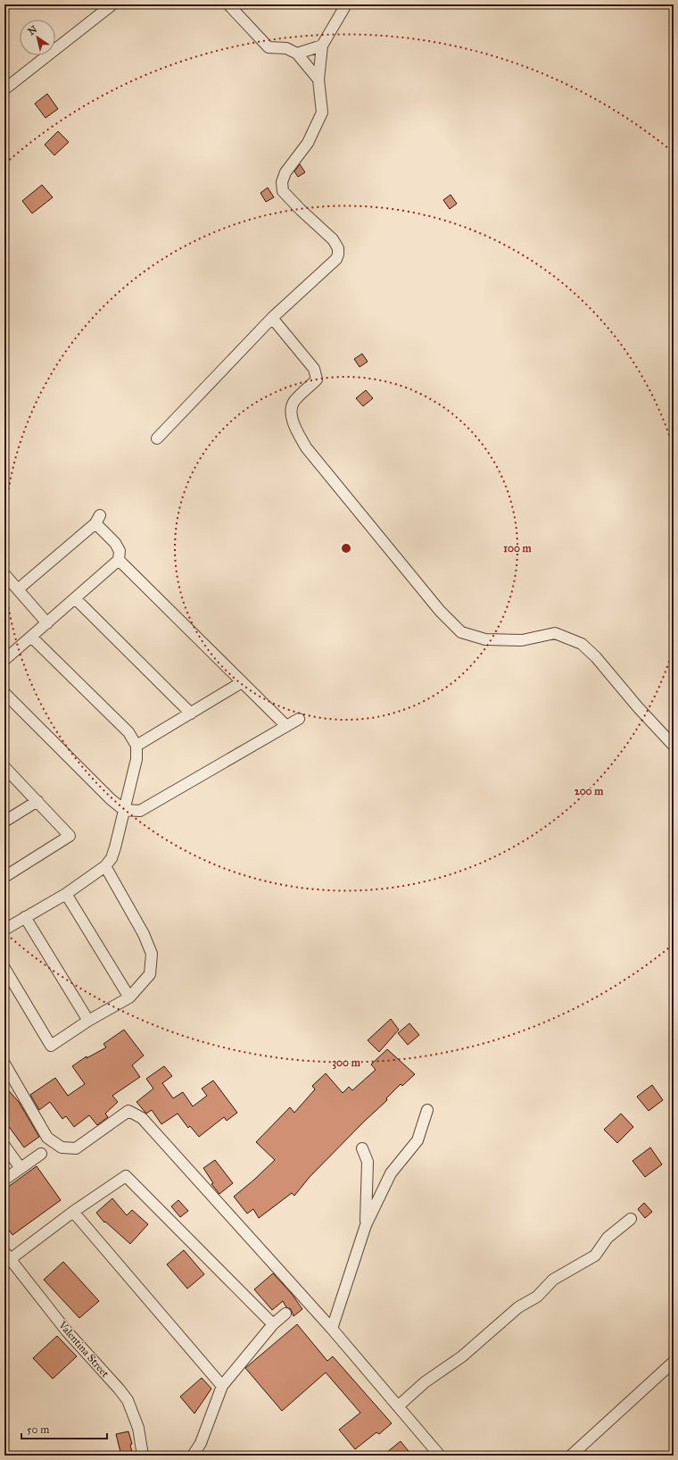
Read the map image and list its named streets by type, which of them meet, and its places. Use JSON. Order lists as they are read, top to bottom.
{
  "streets": {
    "street": ["Valentina Street"]
  },
  "scale_bar": "50 m",
  "north": "top left",
  "rings": ["100 m", "200 m", "300 m"]
}
